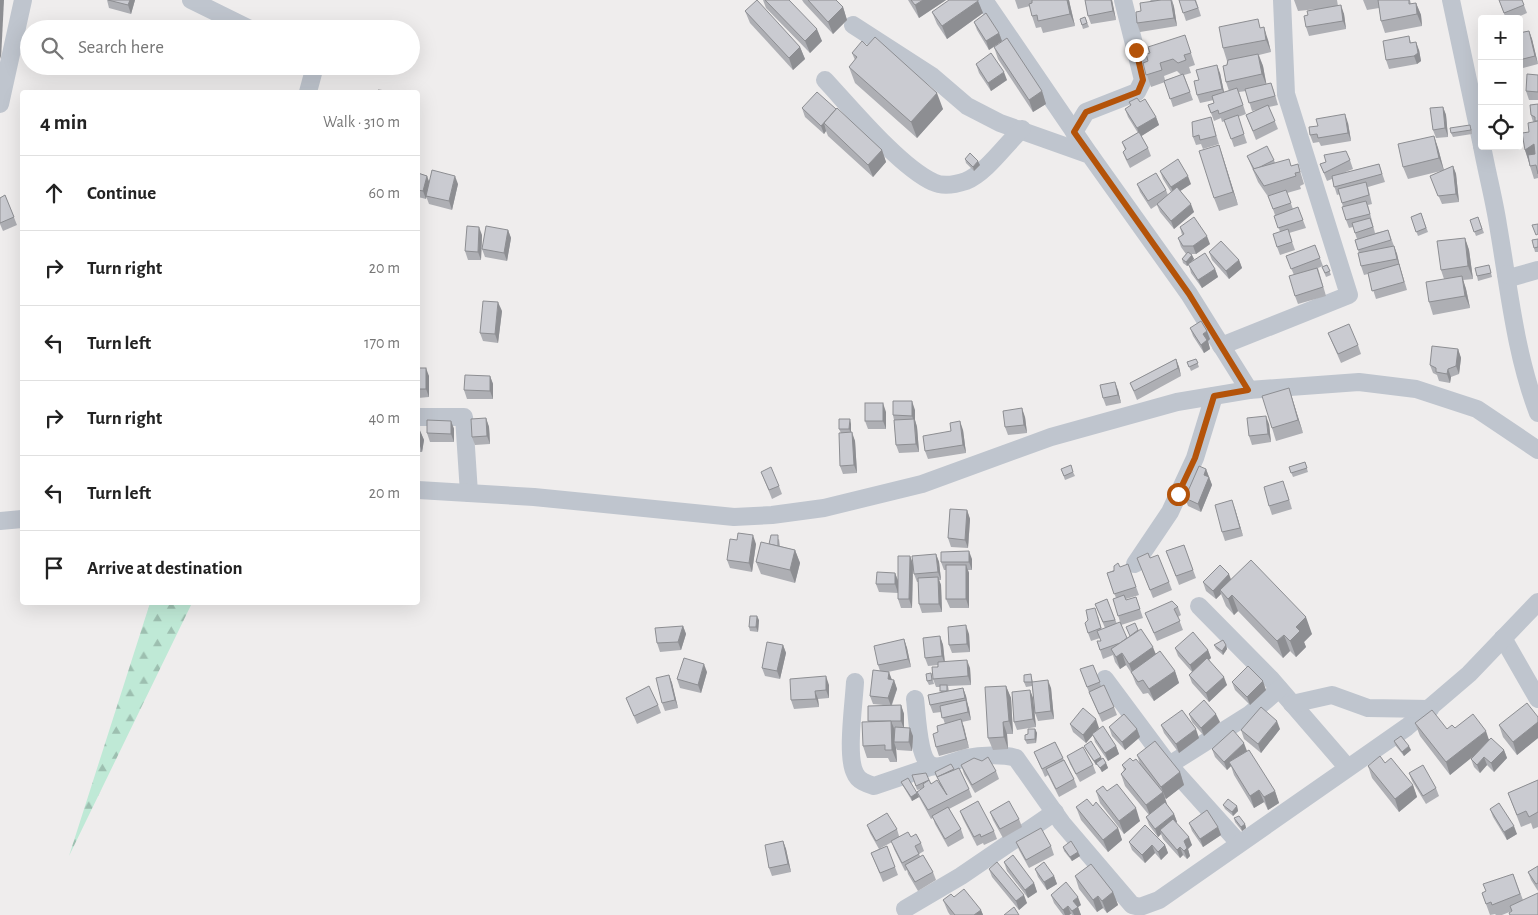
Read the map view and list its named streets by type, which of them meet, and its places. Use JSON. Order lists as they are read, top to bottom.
{
  "page": {
    "map_buttons": ["+", "−"],
    "search": "Search here",
    "heading": ["4 min", "Walk · 310 m"],
    "list": [
      ["Continue", "60 m"],
      ["Turn right", "20 m"],
      ["Turn left", "170 m"],
      ["Turn right", "40 m"],
      ["Turn left", "20 m"],
      "Arrive at destination"
    ]
  }
}
